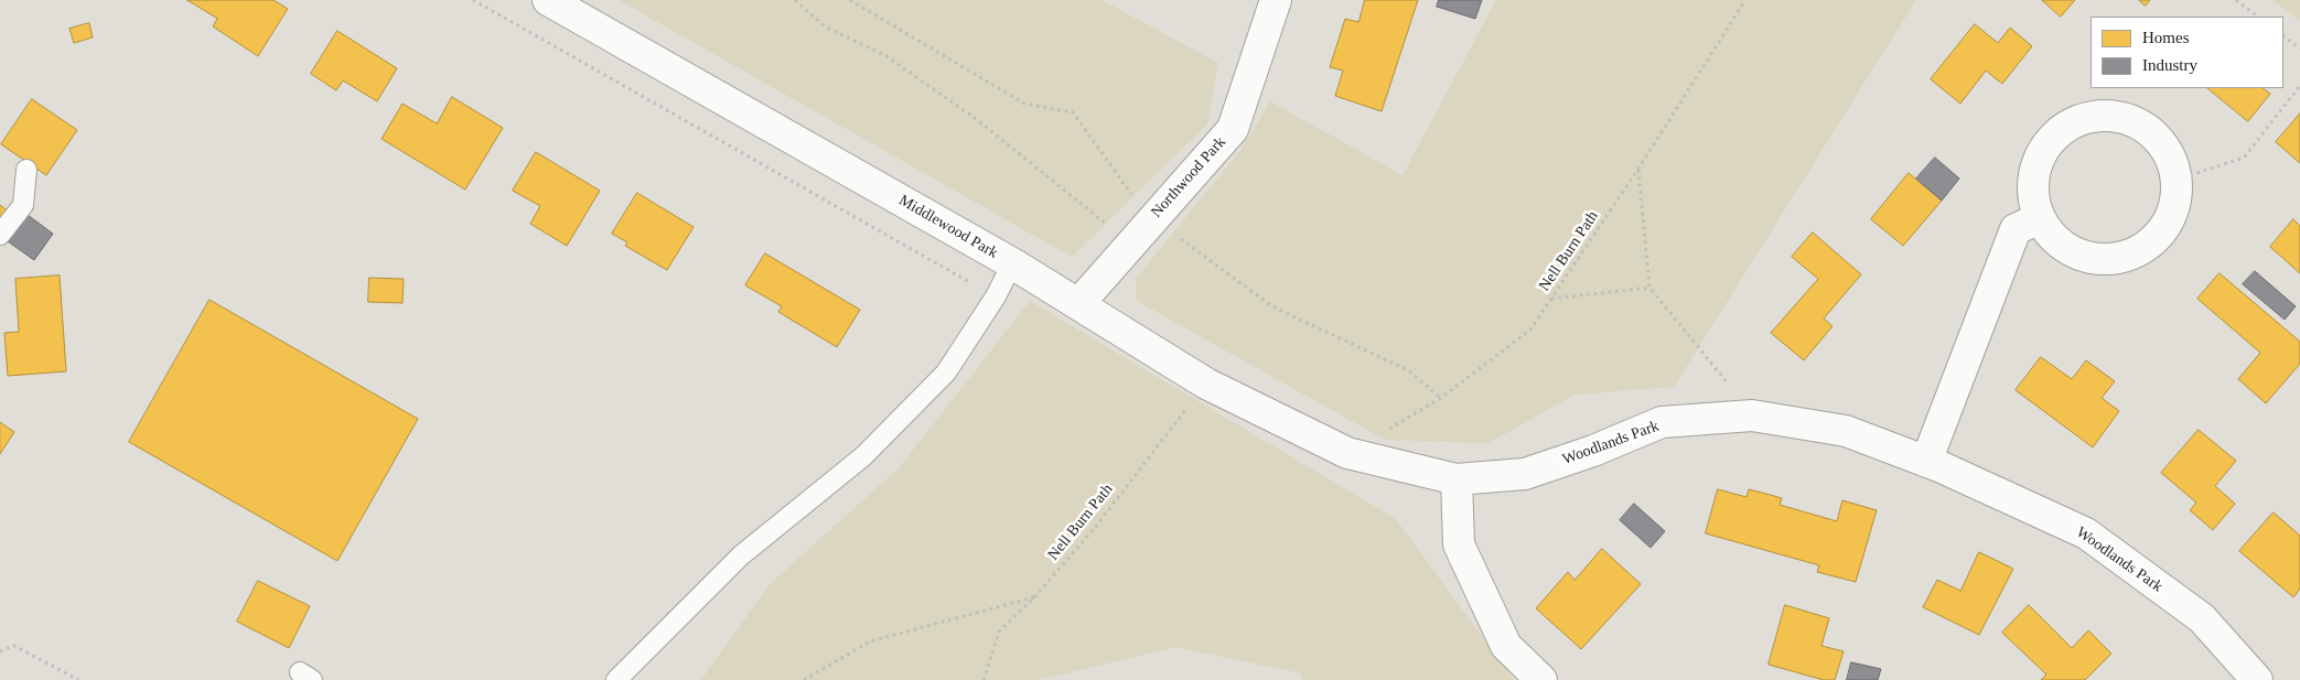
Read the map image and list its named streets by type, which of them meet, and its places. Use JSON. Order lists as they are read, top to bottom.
{
  "streets": {
    "street": ["Northwood Park", "Middlewood Park", "Woodlands Park"],
    "path": ["Nell Burn Path"]
  },
  "crossings": [
    ["Northwood Park", "Middlewood Park"],
    ["Middlewood Park", "Nell Burn Path"],
    ["Middlewood Park", "Woodlands Park"],
    ["Nell Burn Path", "Woodlands Park"]
  ],
  "legend": ["Homes", "Industry"]
}
